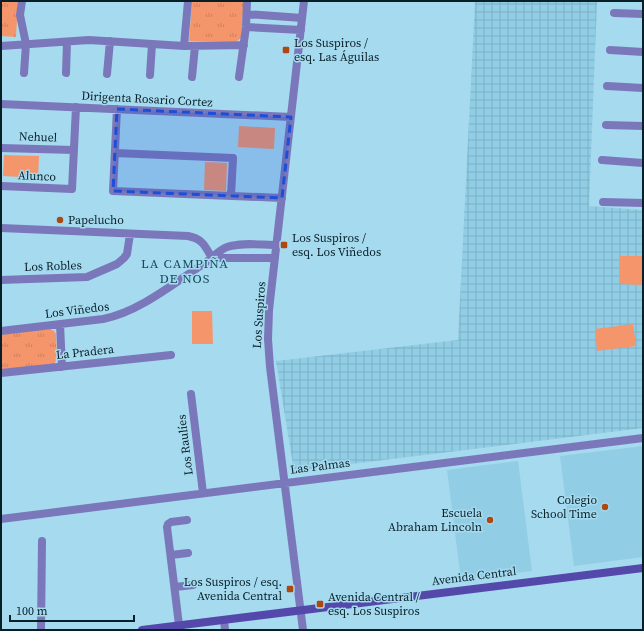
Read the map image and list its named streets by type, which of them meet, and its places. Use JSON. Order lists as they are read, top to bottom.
{
  "streets": {
    "street": [
      "Dirigenta Rosario Cortez",
      "Nehuel",
      "Alunco",
      "Los Robles",
      "Los Viñedos",
      "Los Suspiros",
      "La Pradera",
      "Los Raulíes",
      "Las Palmas",
      "Avenida Central"
    ]
  },
  "crossings": [
    ["Dirigenta Rosario Cortez", "Los Suspiros"],
    ["Nehuel", "Alunco"],
    ["Los Viñedos", "Los Suspiros"],
    ["Los Suspiros", "Las Palmas"],
    ["Los Suspiros", "Avenida Central"],
    ["Los Raulíes", "Las Palmas"]
  ],
  "districts": ["LA CAMPIÑA DE NOS"],
  "places": {
    "transit": [
      "Los Suspiros / esq. Las Águilas",
      "Los Suspiros / esq. Los Viñedos",
      "Los Suspiros / esq. Avenida Central",
      "Avenida Central / esq. Los Suspiros"
    ],
    "other": ["Papelucho", "Colegio School Time", "Escuela Abraham Lincoln"]
  },
  "scale_bar": "100 m"
}
